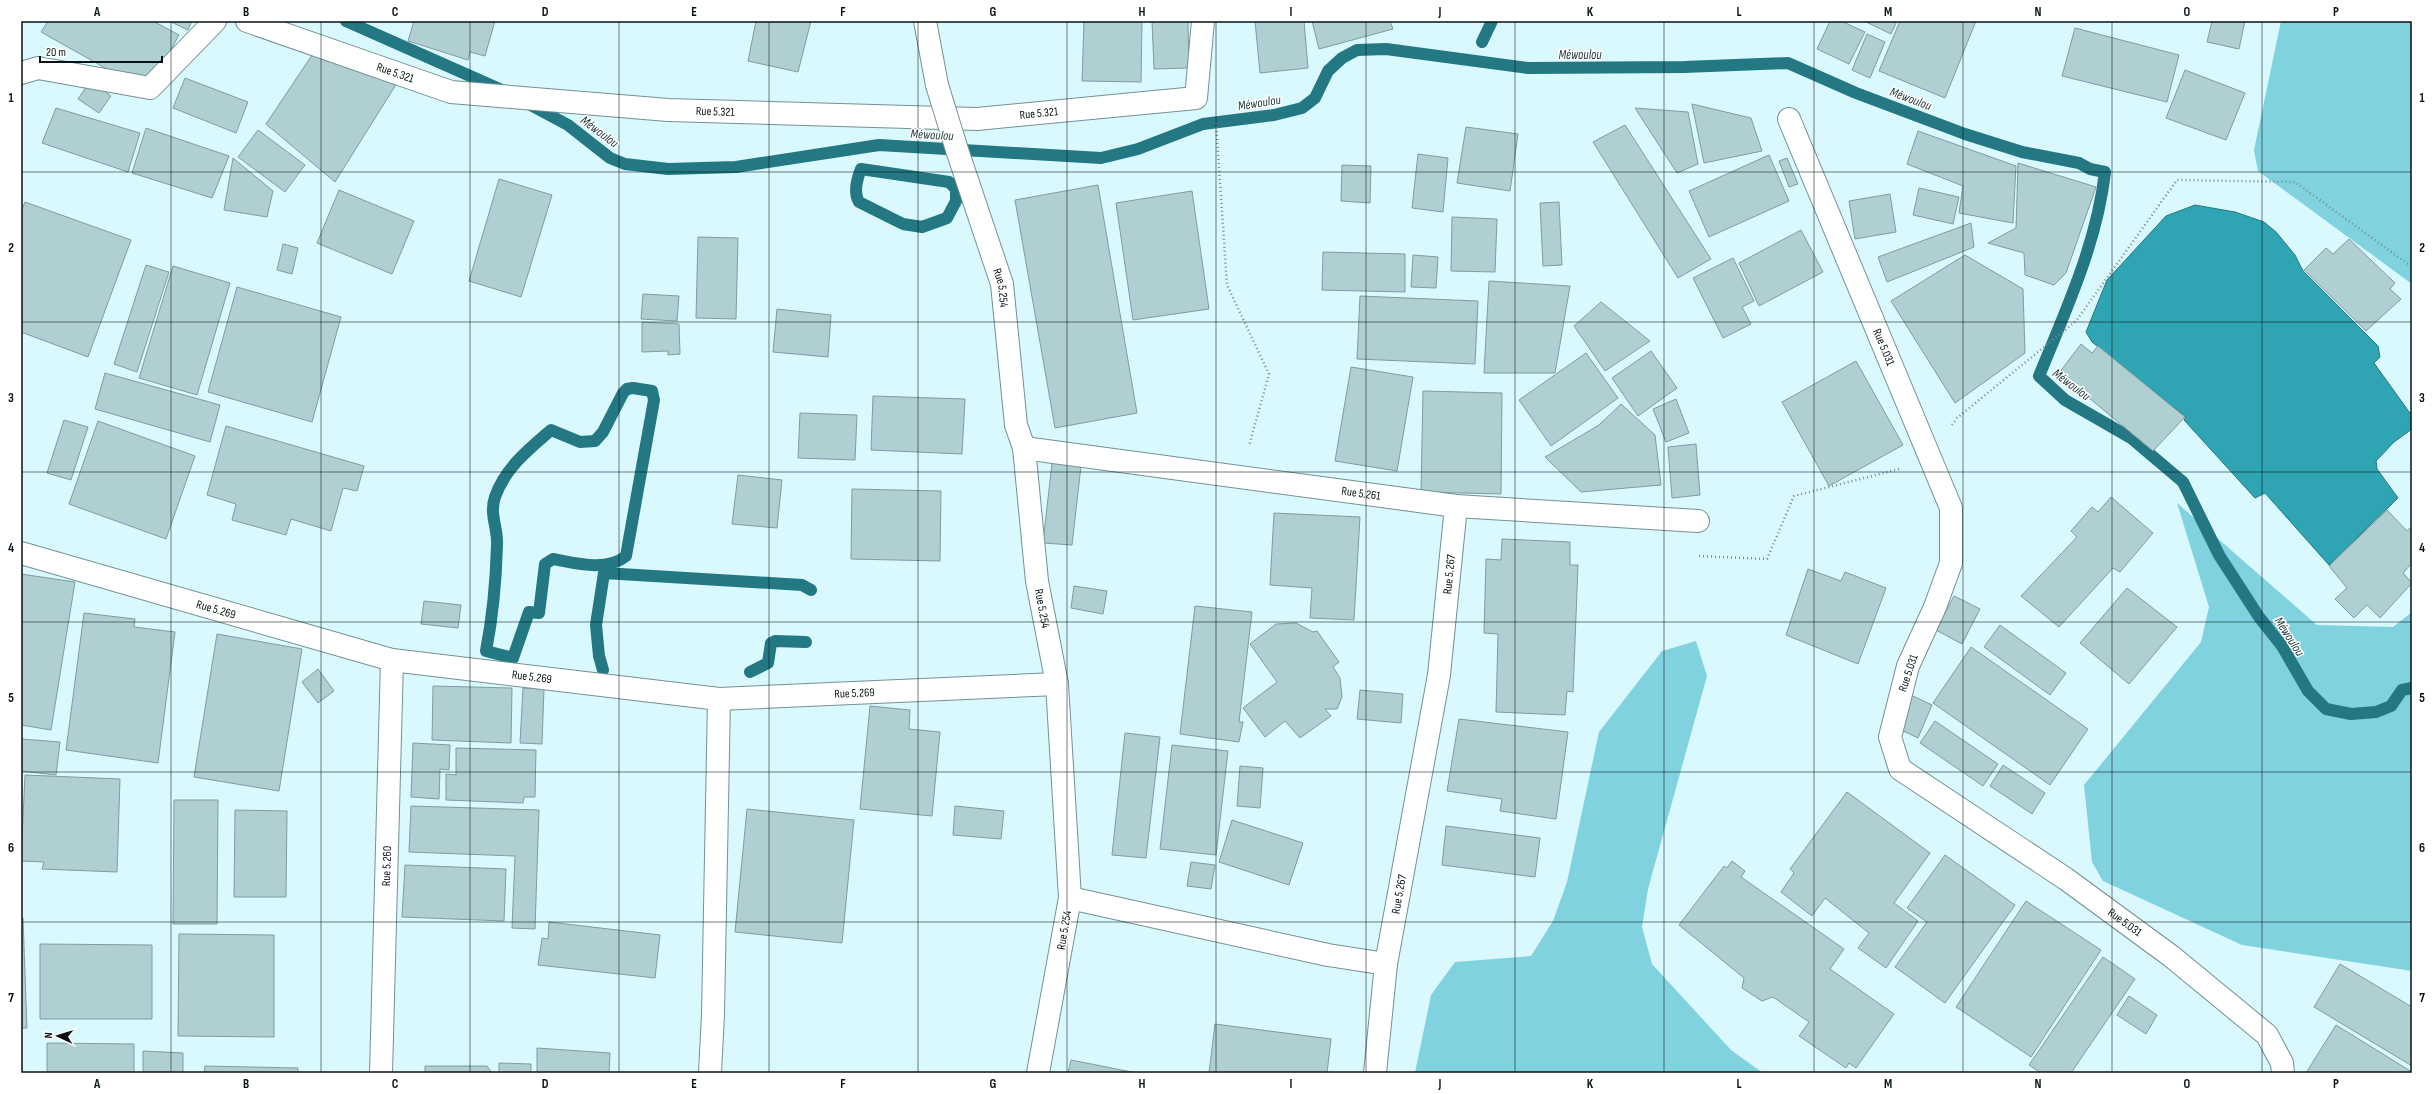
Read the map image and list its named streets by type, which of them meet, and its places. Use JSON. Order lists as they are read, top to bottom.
{
  "streets": {
    "street": [
      "Rue 5.321",
      "Rue 5.254",
      "Rue 5.031",
      "Rue 5.261",
      "Rue 5.267",
      "Rue 5.269",
      "Rue 5.260"
    ]
  },
  "crossings": [
    ["Rue 5.254", "Rue 5.261"],
    ["Rue 5.254", "Rue 5.269"],
    ["Rue 5.261", "Rue 5.267"],
    ["Rue 5.269", "Rue 5.260"]
  ],
  "water": ["Méwoulou"],
  "scale_bar": "20 m",
  "north": "left",
  "grid": {
    "columns": [
      "A",
      "B",
      "C",
      "D",
      "E",
      "F",
      "G",
      "H",
      "I",
      "J",
      "K",
      "L",
      "M",
      "N",
      "O",
      "P"
    ],
    "rows": [
      "1",
      "2",
      "3",
      "4",
      "5",
      "6",
      "7"
    ]
  }
}
